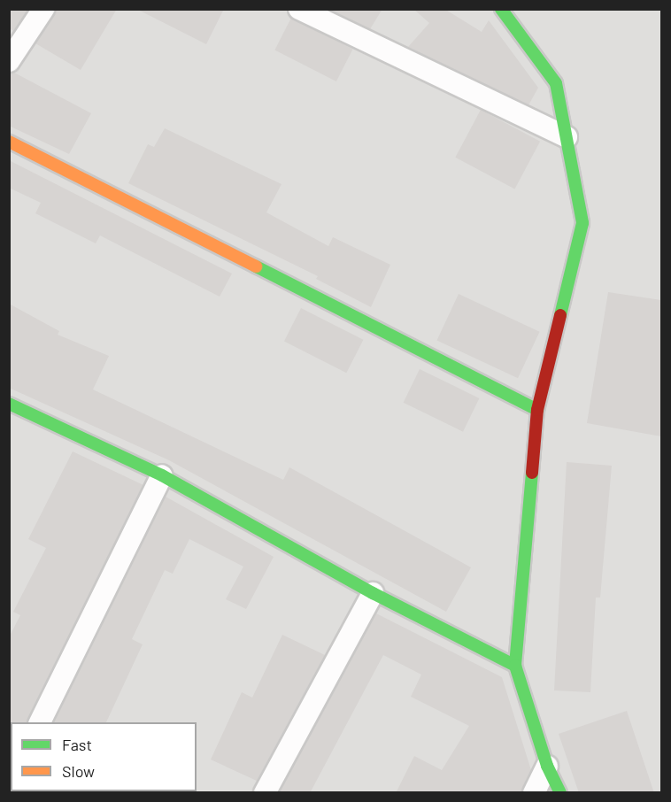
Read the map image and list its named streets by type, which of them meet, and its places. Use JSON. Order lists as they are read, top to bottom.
{
  "legend": ["Fast", "Slow"]
}
